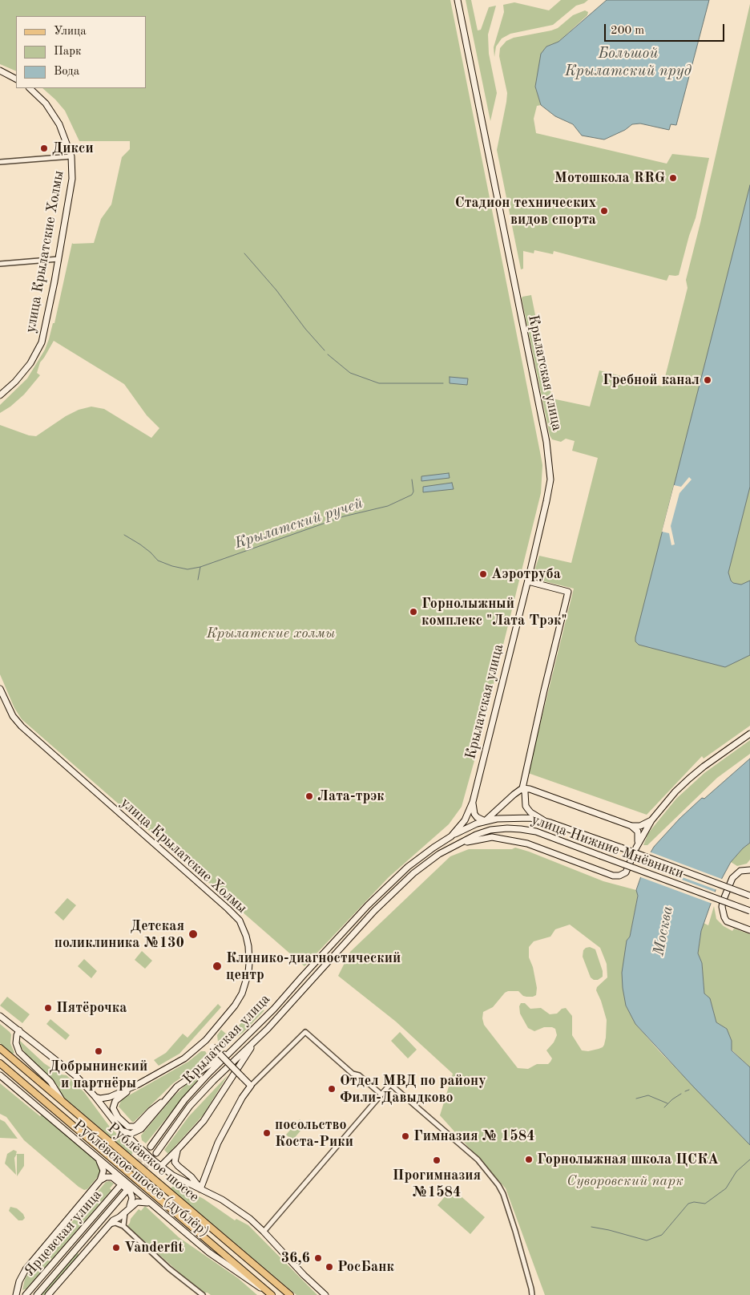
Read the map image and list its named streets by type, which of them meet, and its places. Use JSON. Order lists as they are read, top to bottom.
{
  "streets": {
    "main road": [
      "улица Крылатские Холмы",
      "Крылатская улица",
      "улица Нижние Мнёвники",
      "Рублёвское шоссе",
      "Рублёвское шоссе (дублёр)",
      "Ярцевская улица"
    ]
  },
  "crossings": [
    ["улица Крылатские Холмы", "Рублёвское шоссе (дублёр)"],
    ["Крылатская улица", "улица Нижние Мнёвники"],
    ["Рублёвское шоссе", "Рублёвское шоссе (дублёр)"]
  ],
  "water": ["Большой Крылатский пруд", "Крылатский ручей", "Москва"],
  "parks": ["Крылатские холмы", "Суворовский парк"],
  "places": [
    "Дикси",
    "Мотошкола RRG",
    "Стадион технических видов спорта",
    "Гребной канал",
    "Аэротруба",
    "Горнолыжный комплекс \"Лата Трэк\"",
    "Лата-трэк",
    "Детская поликлиника №130",
    "Клинико-диагностический центр",
    "Пятёрочка",
    "Добрынинский и партнёры",
    "Отдел МВД по району Фили-Давыдково",
    "посольство Коста-Рики",
    "Гимназия № 1584",
    "Горнолыжная школа ЦСКА",
    "Прогимназия №1584",
    "Vanderfit",
    "36,6",
    "РосБанк"
  ],
  "legend": ["Улица", "Парк", "Вода"],
  "scale_bar": "200 m"
}
